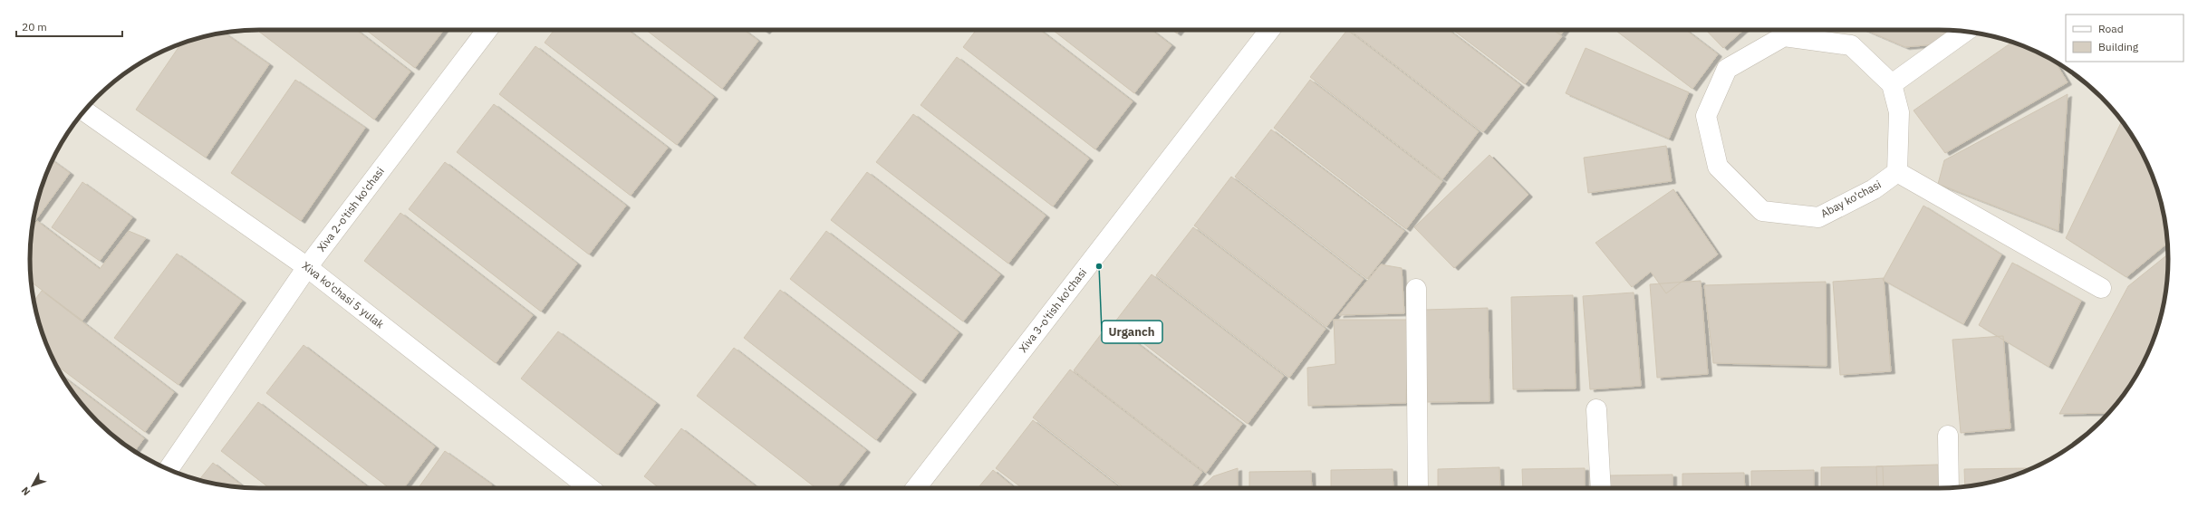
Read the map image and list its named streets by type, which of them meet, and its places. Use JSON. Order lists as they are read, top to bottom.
{
  "streets": {
    "street": [
      "Abay ko'chasi",
      "Xiva 2-o'tish ko'chasi",
      "Xiva ko'chasi 5 yulak",
      "Xiva 3-o'tish ko'chasi"
    ]
  },
  "crossings": [
    ["Xiva 2-o'tish ko'chasi", "Xiva ko'chasi 5 yulak"]
  ],
  "places": ["Urganch"],
  "legend": ["Road", "Building"],
  "scale_bar": "20 m",
  "north": "bottom left"
}
